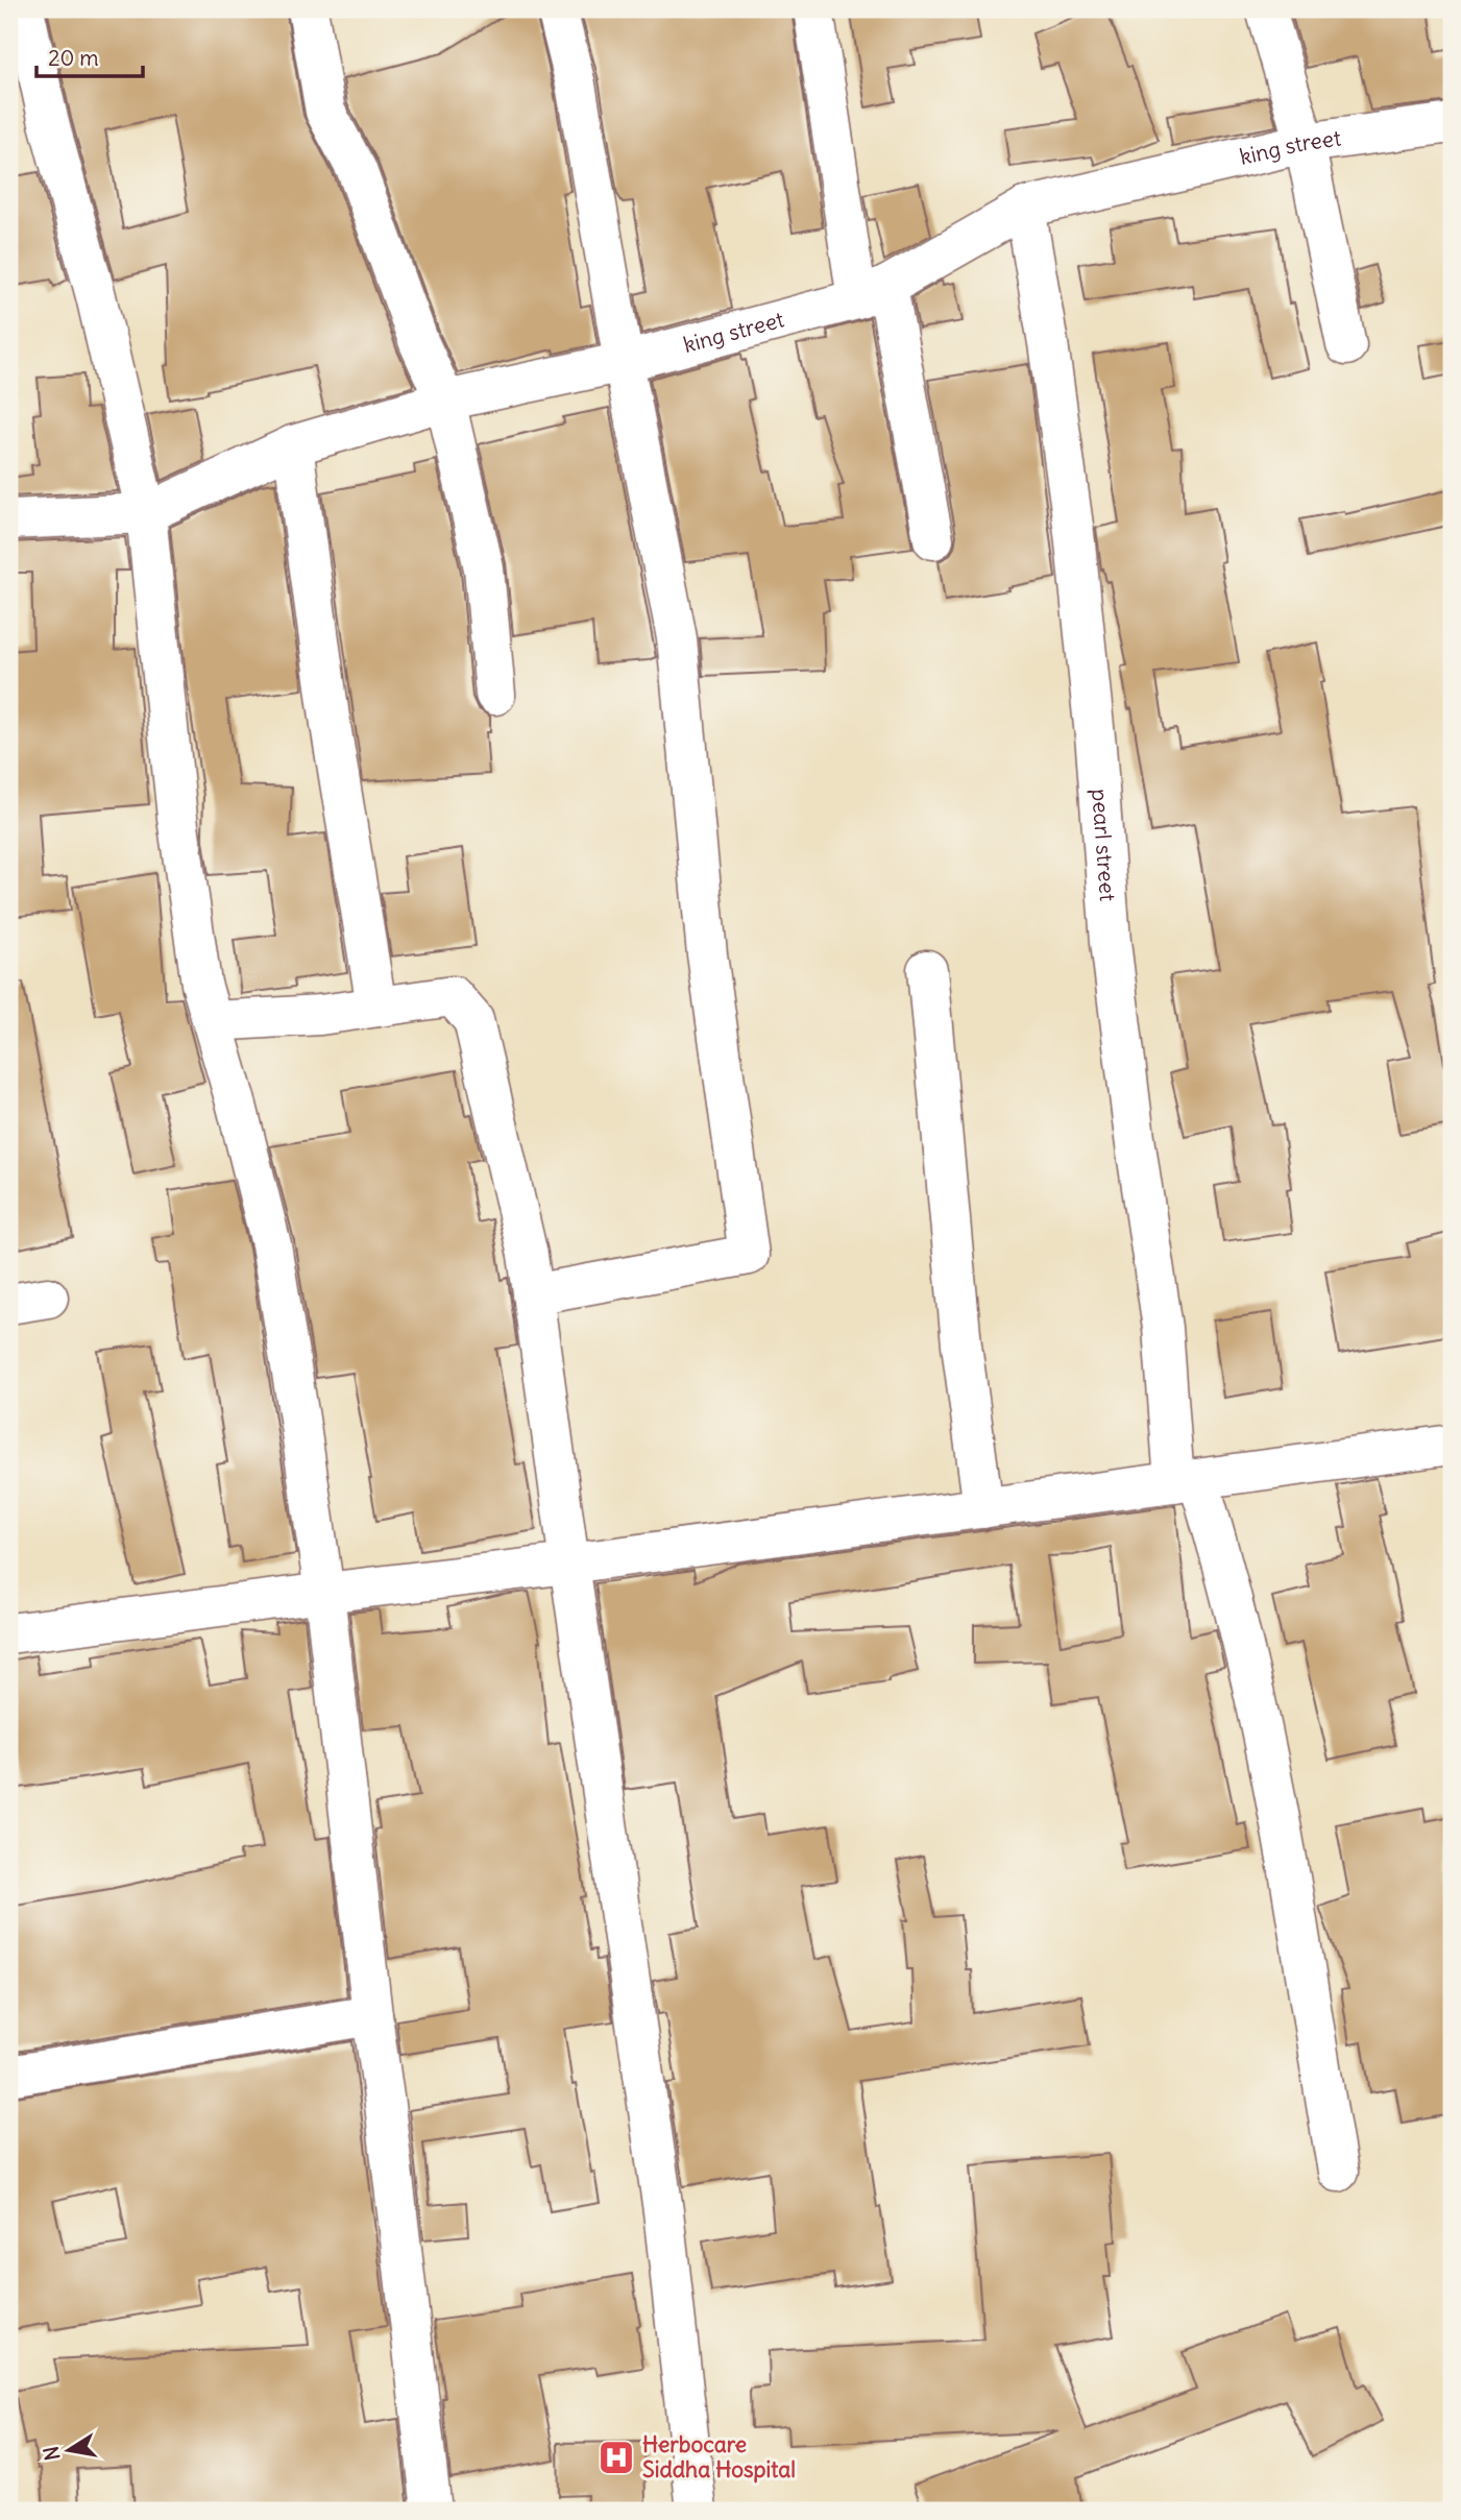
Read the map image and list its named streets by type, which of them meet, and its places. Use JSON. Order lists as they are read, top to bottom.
{
  "streets": {
    "street": ["king street", "pearl street"]
  },
  "crossings": [
    ["king street", "pearl street"]
  ],
  "places": {
    "hospital": ["Herbocare Siddha Hospital"]
  },
  "scale_bar": "20 m",
  "north": "left"
}
